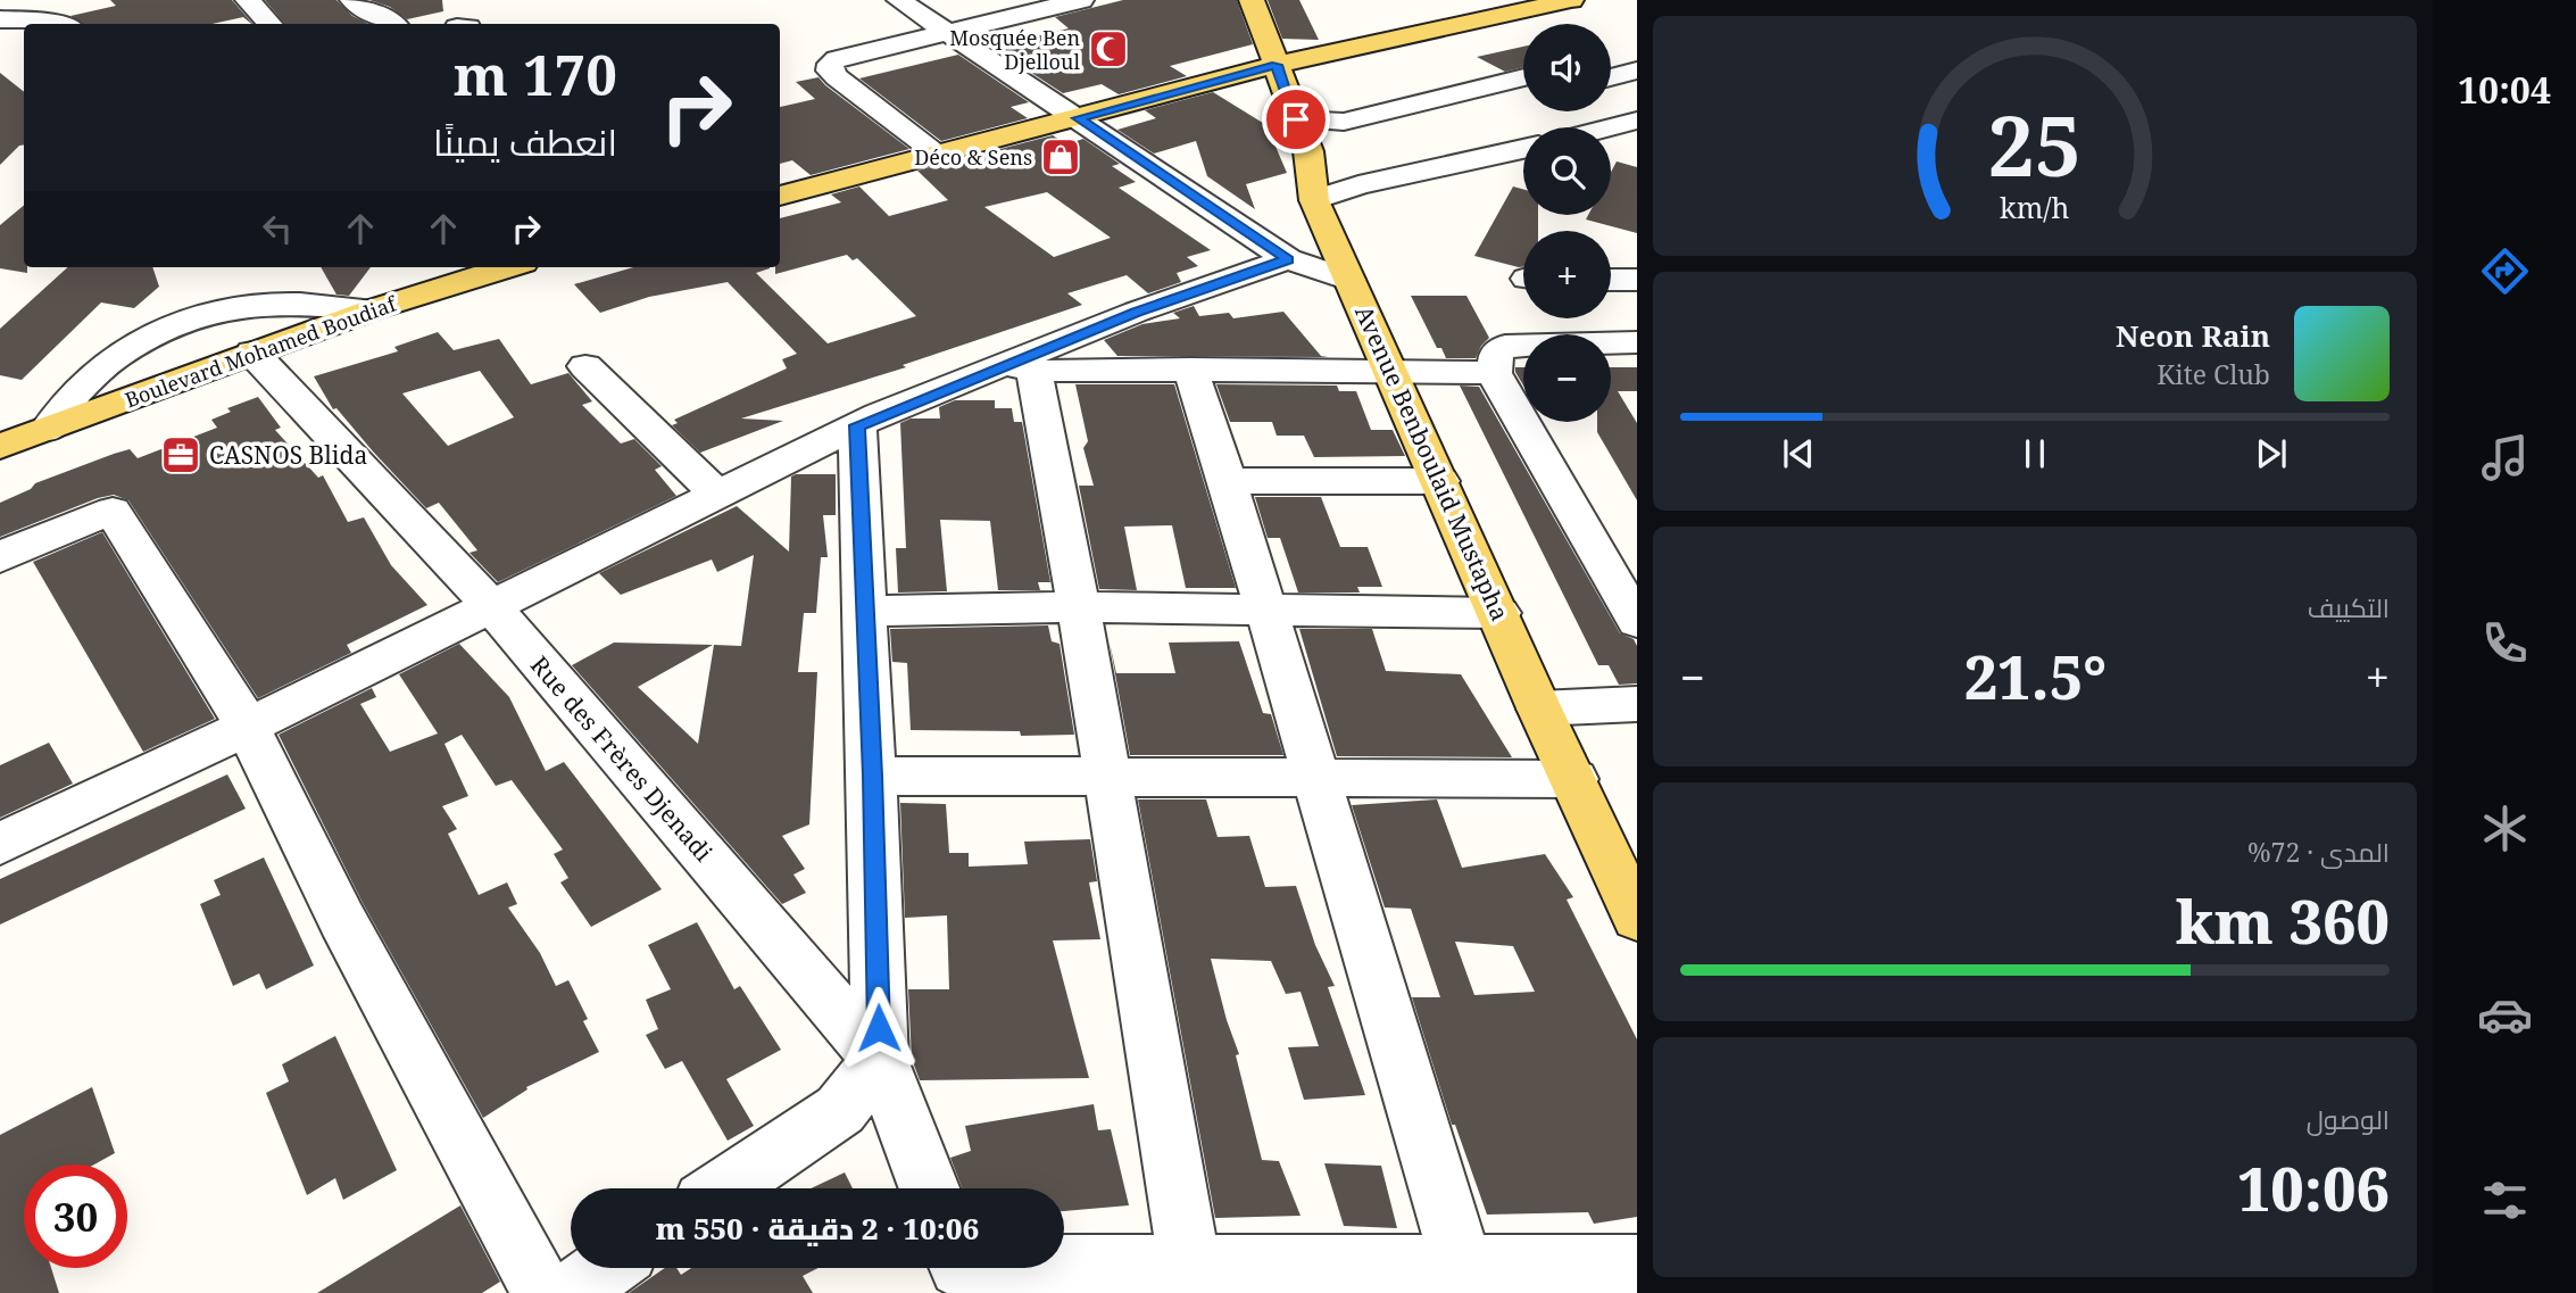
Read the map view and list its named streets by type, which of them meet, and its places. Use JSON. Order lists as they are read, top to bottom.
{
  "streets": {
    "main road": ["Boulevard Mohamed Boudiaf", "Avenue Benboulaid Mustapha"],
    "street": ["Rue des Frères Djenadi"]
  },
  "crossings": [
    ["Boulevard Mohamed Boudiaf", "Rue des Frères Djenadi"]
  ],
  "places": {
    "mosque": ["Mosquée Ben Djelloul"],
    "shop": ["Déco & Sens"],
    "office": ["CASNOS Blida"]
  },
  "page": {
    "tabs": "10:04",
    "map_buttons": ["+", "−"],
    "turn": ["170 m", "انعطف يمينًا"],
    "song": ["Neon Rain", "Kite Club"],
    "tile": [
      "التكييف",
      ["المدى · 72%", "360 km"],
      ["الوصول", "10:06"]
    ],
    "heat": ["−", "21.5°", "+"],
    "limit": "30",
    "trip": "10:06 · 2 دقيقة · 550 m",
    "gauge": ["25", "km/h"]
  }
}
